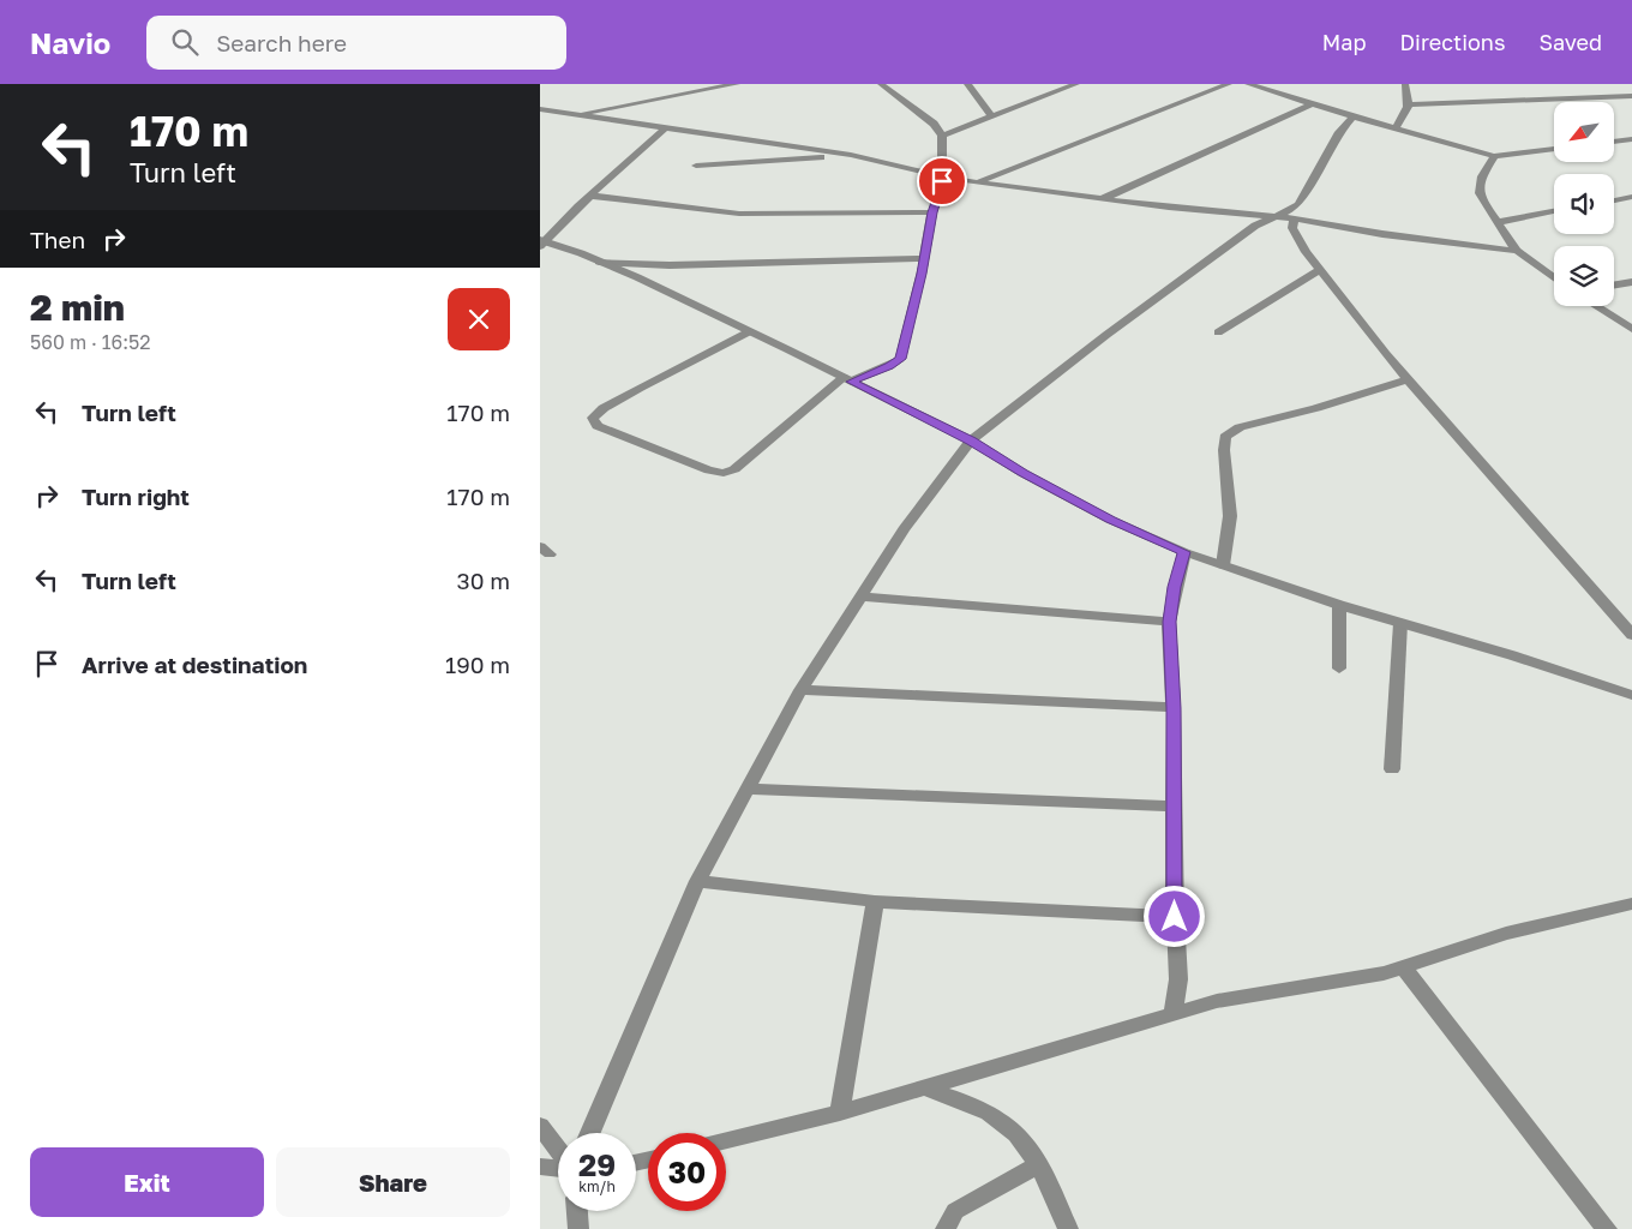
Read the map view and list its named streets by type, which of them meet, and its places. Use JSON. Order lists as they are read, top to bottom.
{
  "north": "bottom left",
  "page": {
    "header": "Navio",
    "search": "Search here",
    "nav": ["Map", "Directions", "Saved"],
    "turn": ["170 m", "Turn left"],
    "then": "Then",
    "heading": ["2 min", "560 m · 16:52"],
    "list": [
      {
        "name": "Turn left",
        "value": "170 m"
      },
      {
        "name": "Turn right",
        "value": "170 m"
      },
      {
        "name": "Turn left",
        "value": "30 m"
      },
      {
        "name": "Arrive at destination",
        "value": "190 m"
      }
    ],
    "speed": "29 km/h",
    "limit": "30",
    "buttons": ["Exit", "Share"]
  }
}
